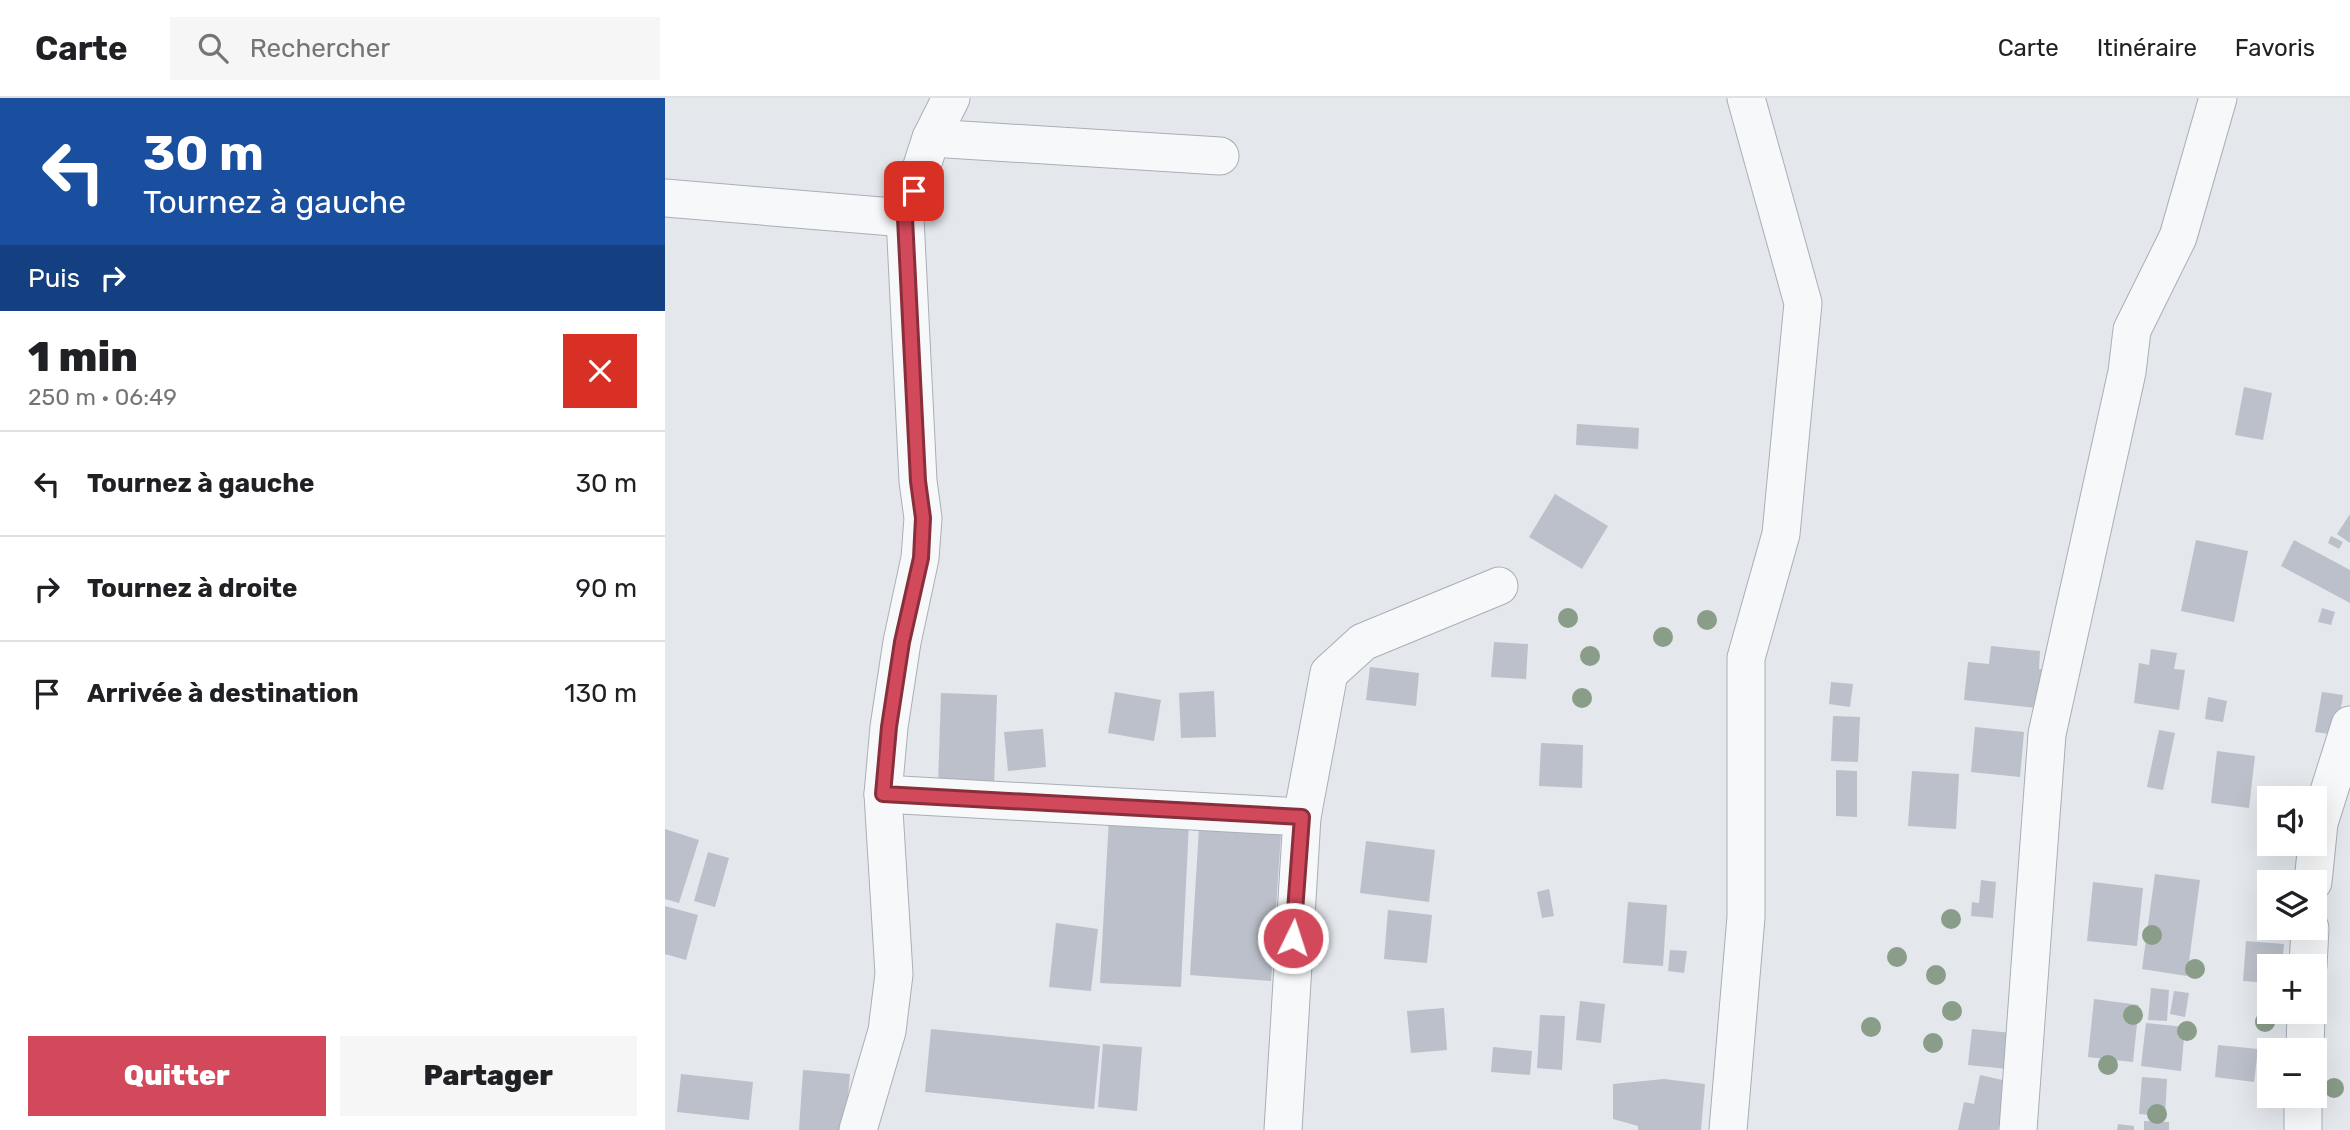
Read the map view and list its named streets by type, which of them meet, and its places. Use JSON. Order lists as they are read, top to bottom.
{
  "page": {
    "header": "Carte",
    "search": "Rechercher",
    "nav": ["Carte", "Itinéraire", "Favoris"],
    "turn": ["30 m", "Tournez à gauche"],
    "then": "Puis",
    "heading": ["1 min", "250 m · 06:49"],
    "list": [
      {
        "name": "Tournez à gauche",
        "value": "30 m"
      },
      {
        "name": "Tournez à droite",
        "value": "90 m"
      },
      {
        "name": "Arrivée à destination",
        "value": "130 m"
      }
    ],
    "map_buttons": ["+", "−"],
    "buttons": ["Quitter", "Partager"]
  }
}
